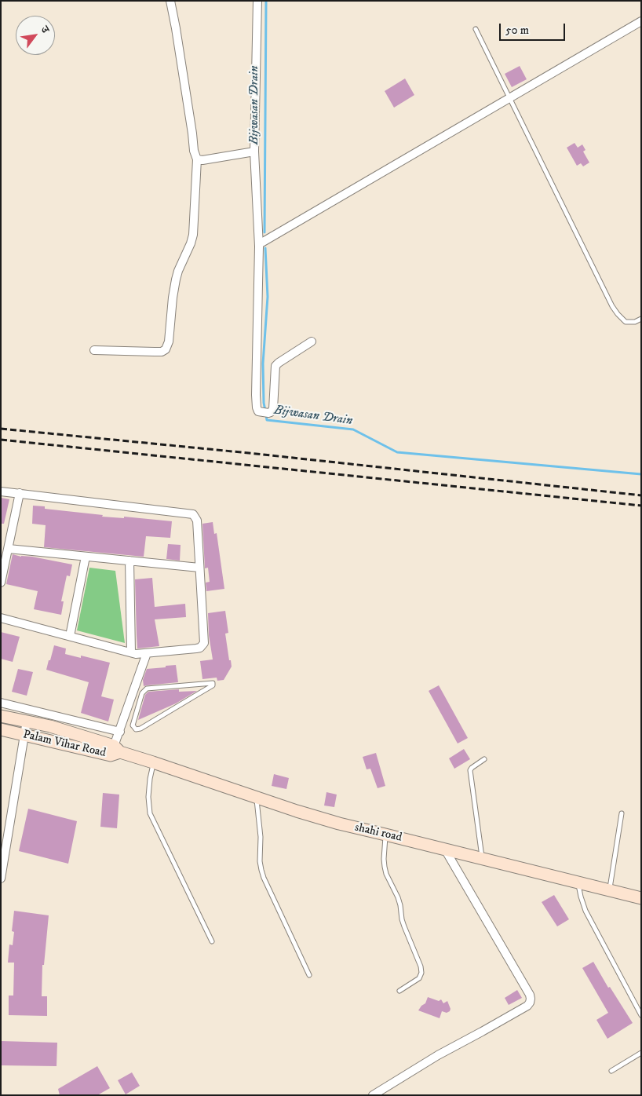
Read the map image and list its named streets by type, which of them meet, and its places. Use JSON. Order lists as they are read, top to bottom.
{
  "streets": {
    "street": ["Palam Vihar Road", "shahi road"]
  },
  "crossings": [
    ["Palam Vihar Road", "shahi road"]
  ],
  "water": ["Bijwasan Drain"],
  "scale_bar": "50 m",
  "north": "top right"
}
